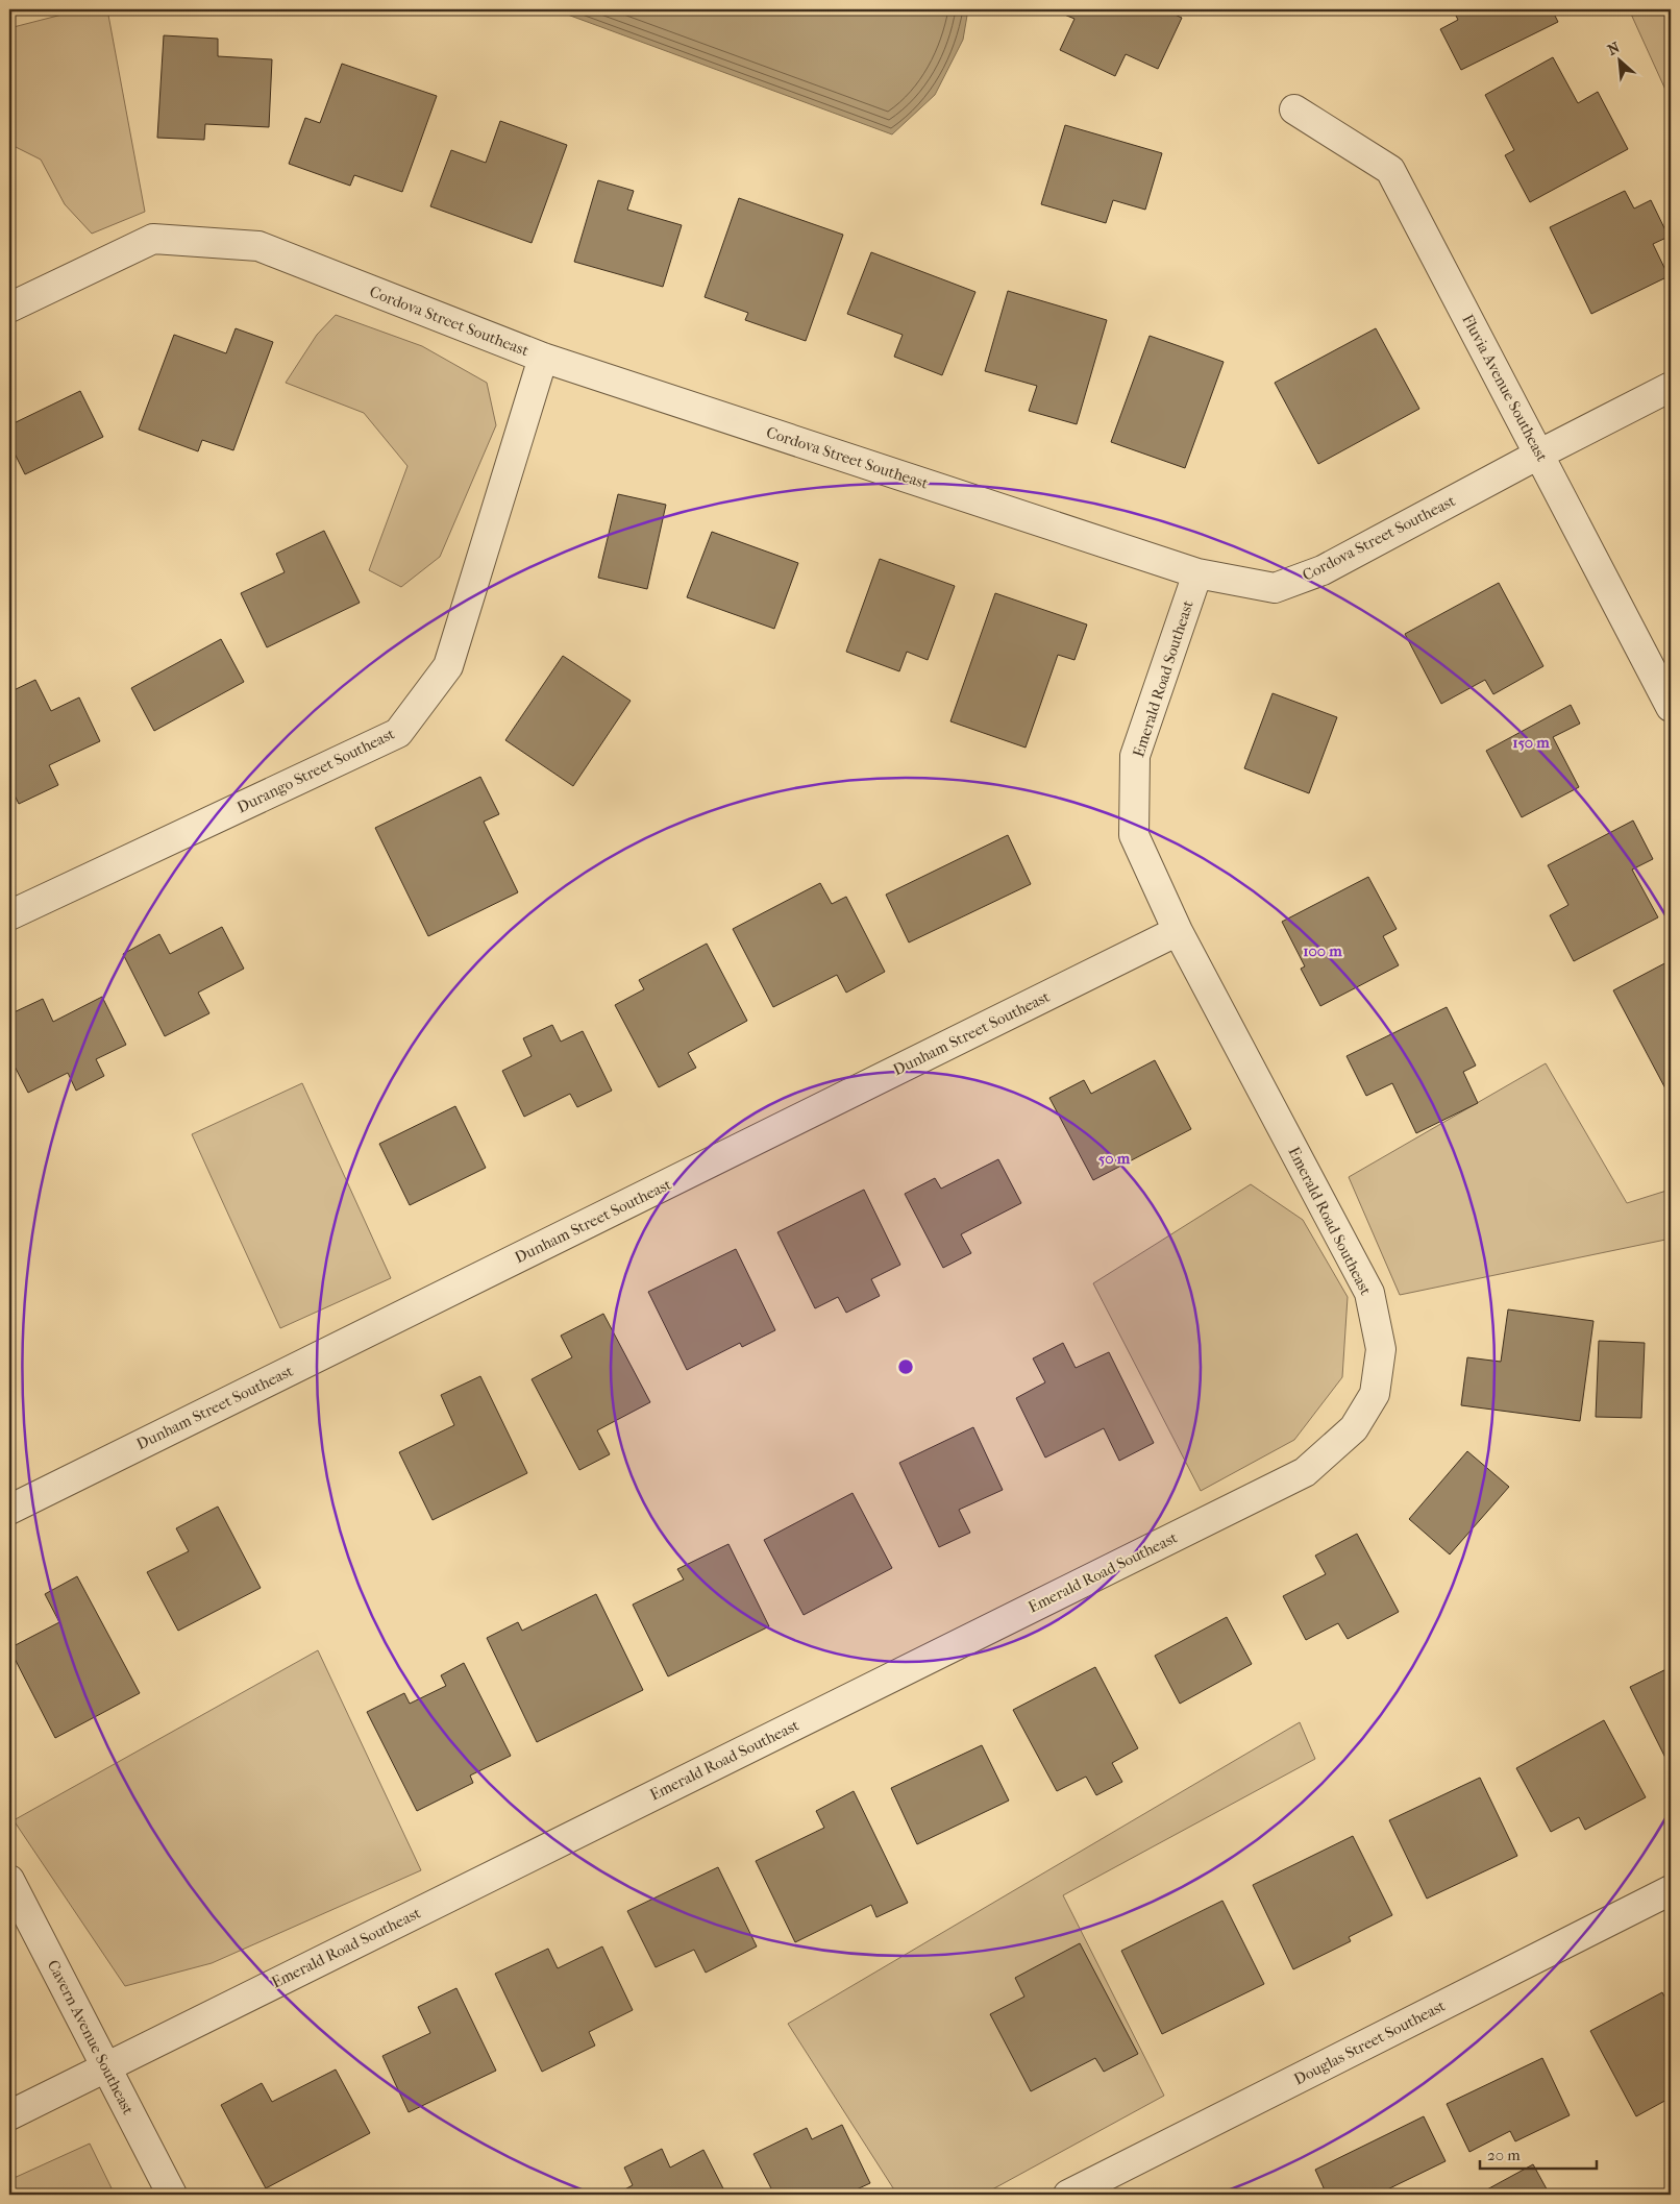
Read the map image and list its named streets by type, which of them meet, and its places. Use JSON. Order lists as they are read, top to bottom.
{
  "streets": {
    "street": [
      "Cordova Street Southeast",
      "Fluvia Avenue Southeast",
      "Emerald Road Southeast",
      "Durango Street Southeast",
      "Dunham Street Southeast",
      "Cavern Avenue Southeast",
      "Douglas Street Southeast"
    ]
  },
  "crossings": [
    ["Cordova Street Southeast", "Fluvia Avenue Southeast"],
    ["Cordova Street Southeast", "Emerald Road Southeast"],
    ["Cordova Street Southeast", "Durango Street Southeast"],
    ["Emerald Road Southeast", "Dunham Street Southeast"],
    ["Emerald Road Southeast", "Cavern Avenue Southeast"]
  ],
  "scale_bar": "20 m",
  "north": "top left",
  "rings": ["150 m", "100 m", "50 m"]
}
